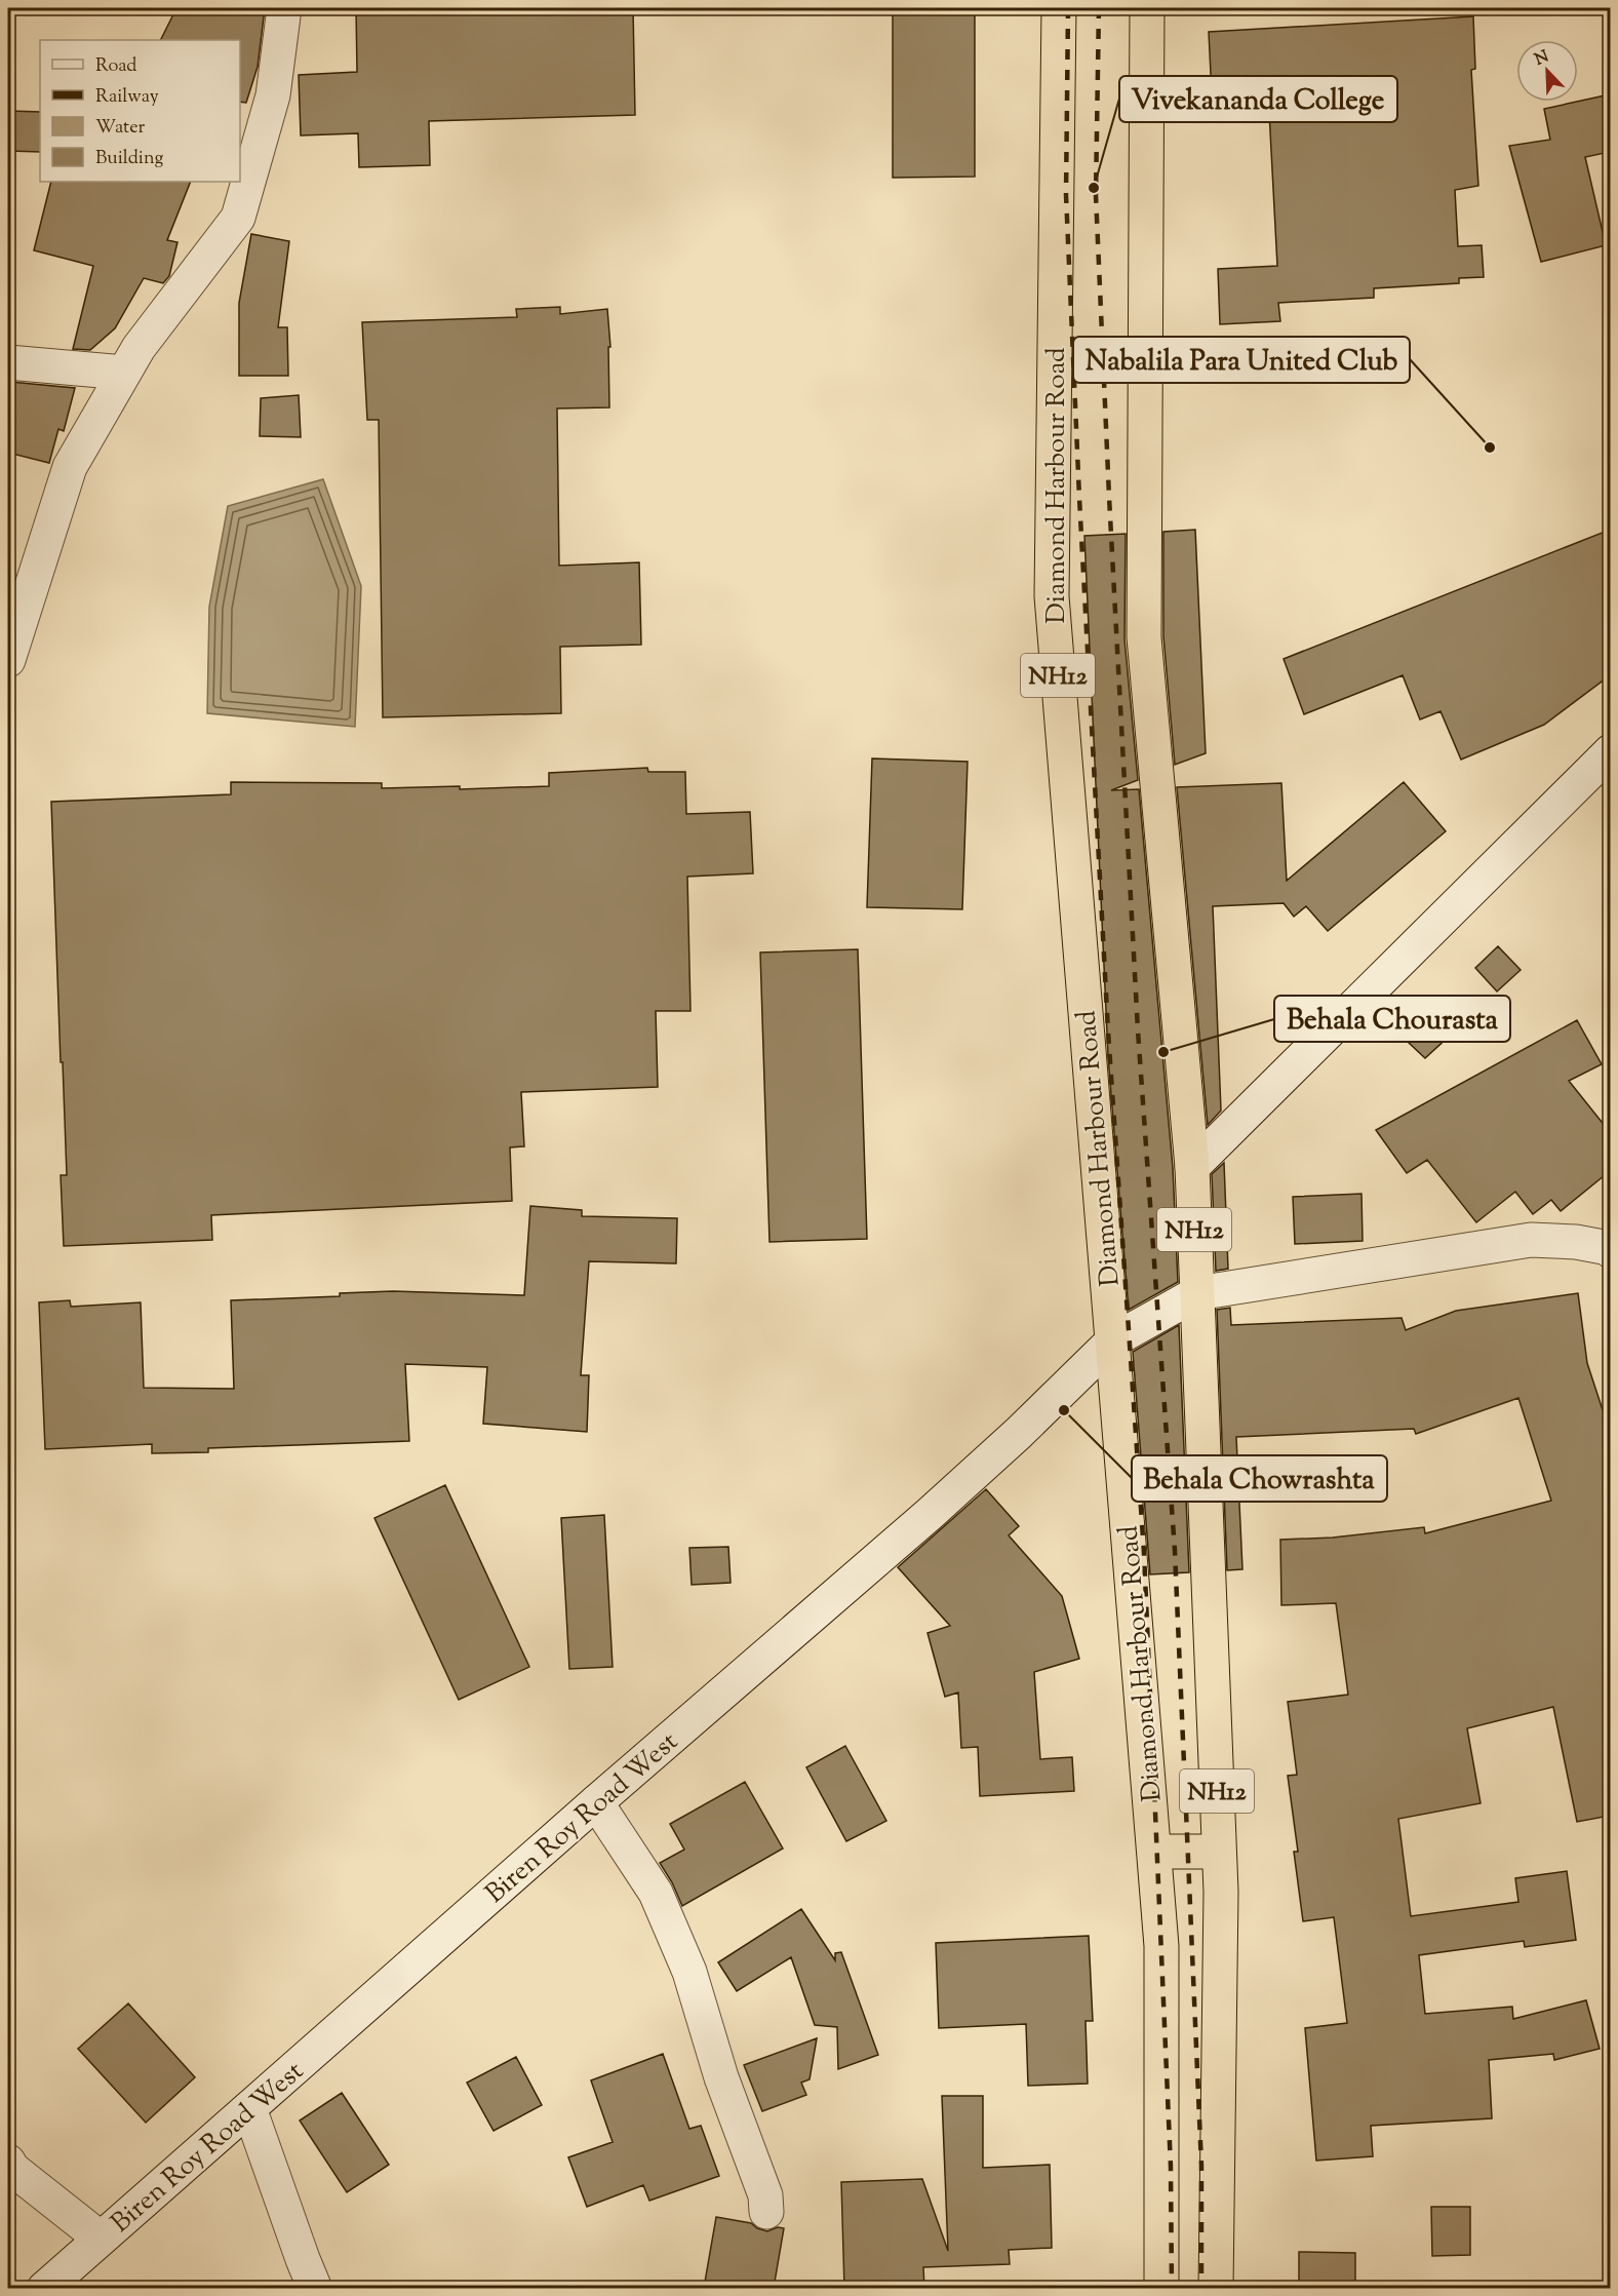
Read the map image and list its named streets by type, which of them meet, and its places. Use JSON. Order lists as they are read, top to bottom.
{
  "streets": {
    "highway": ["Diamond Harbour Road", "NH12"],
    "main road": ["Biren Roy Road West"]
  },
  "crossings": [
    ["Diamond Harbour Road", "Biren Roy Road West"],
    ["NH12", "Biren Roy Road West"]
  ],
  "places": [
    "Vivekananda College",
    "Nabalila Para United Club",
    "Behala Chourasta",
    "Behala Chowrashta"
  ],
  "legend": [
    "Road",
    "Railway",
    "Water",
    "Building"
  ],
  "north": "top left"
}
